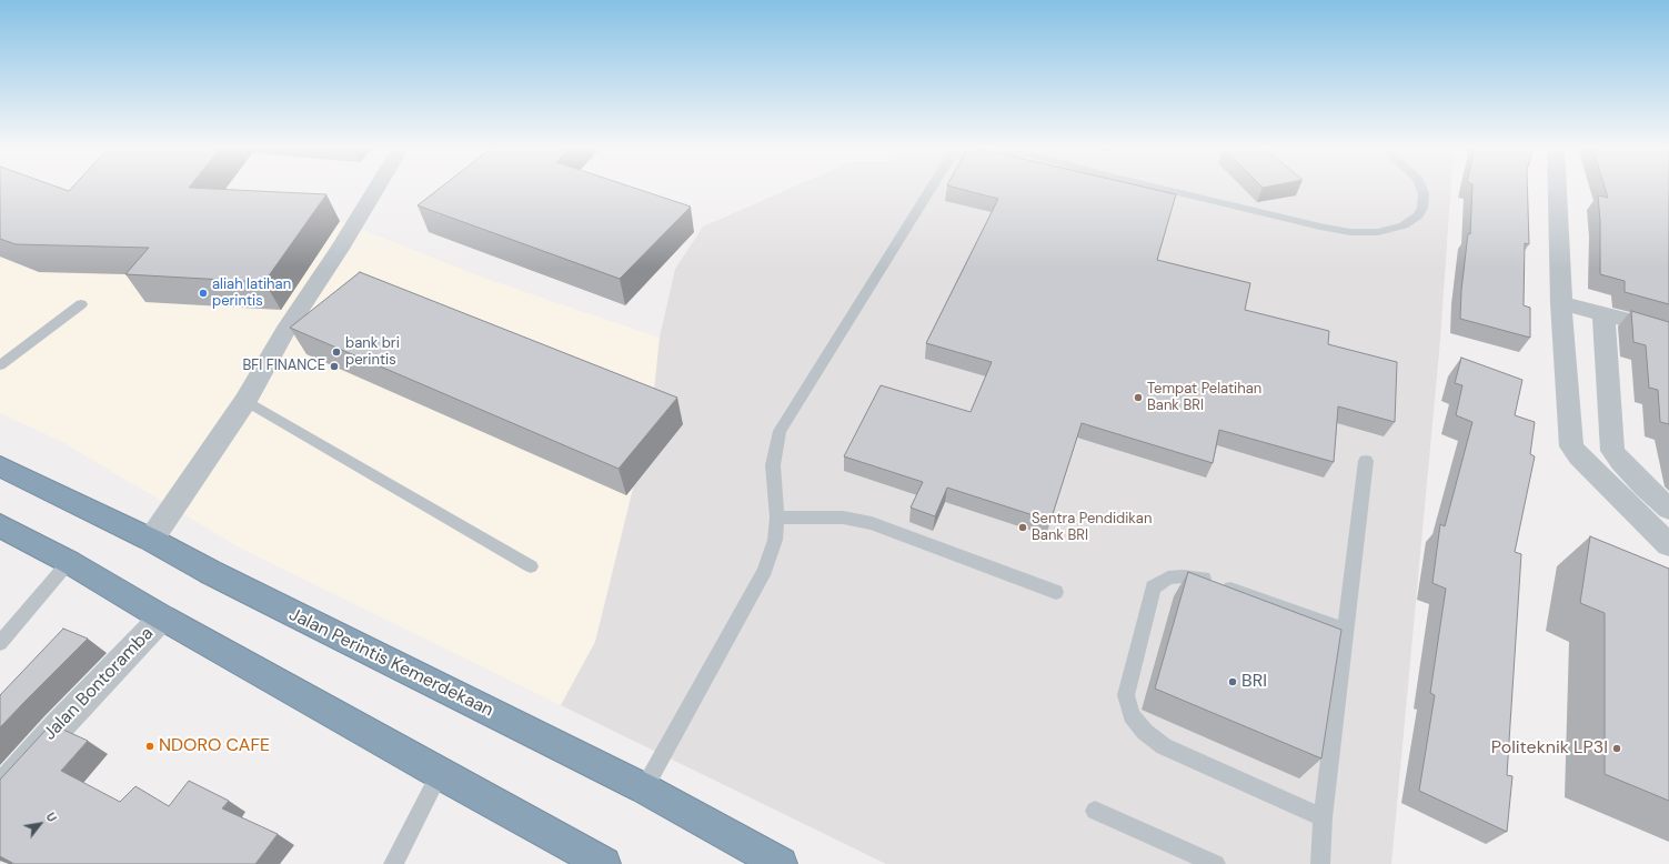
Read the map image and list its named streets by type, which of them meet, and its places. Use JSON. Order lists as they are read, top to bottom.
{
  "streets": {
    "highway": ["Jalan Perintis Kemerdekaan"],
    "street": ["Jalan Bontoramba"]
  },
  "places": [
    "aliah latihan perintis",
    "bank bri perintis",
    "BFI FINANCE",
    "Tempat Pelatihan Bank BRI",
    "Sentra Pendidikan Bank BRI",
    "BRI",
    "NDORO CAFE",
    "Politeknik LP3I"
  ],
  "north": "top right"
}
